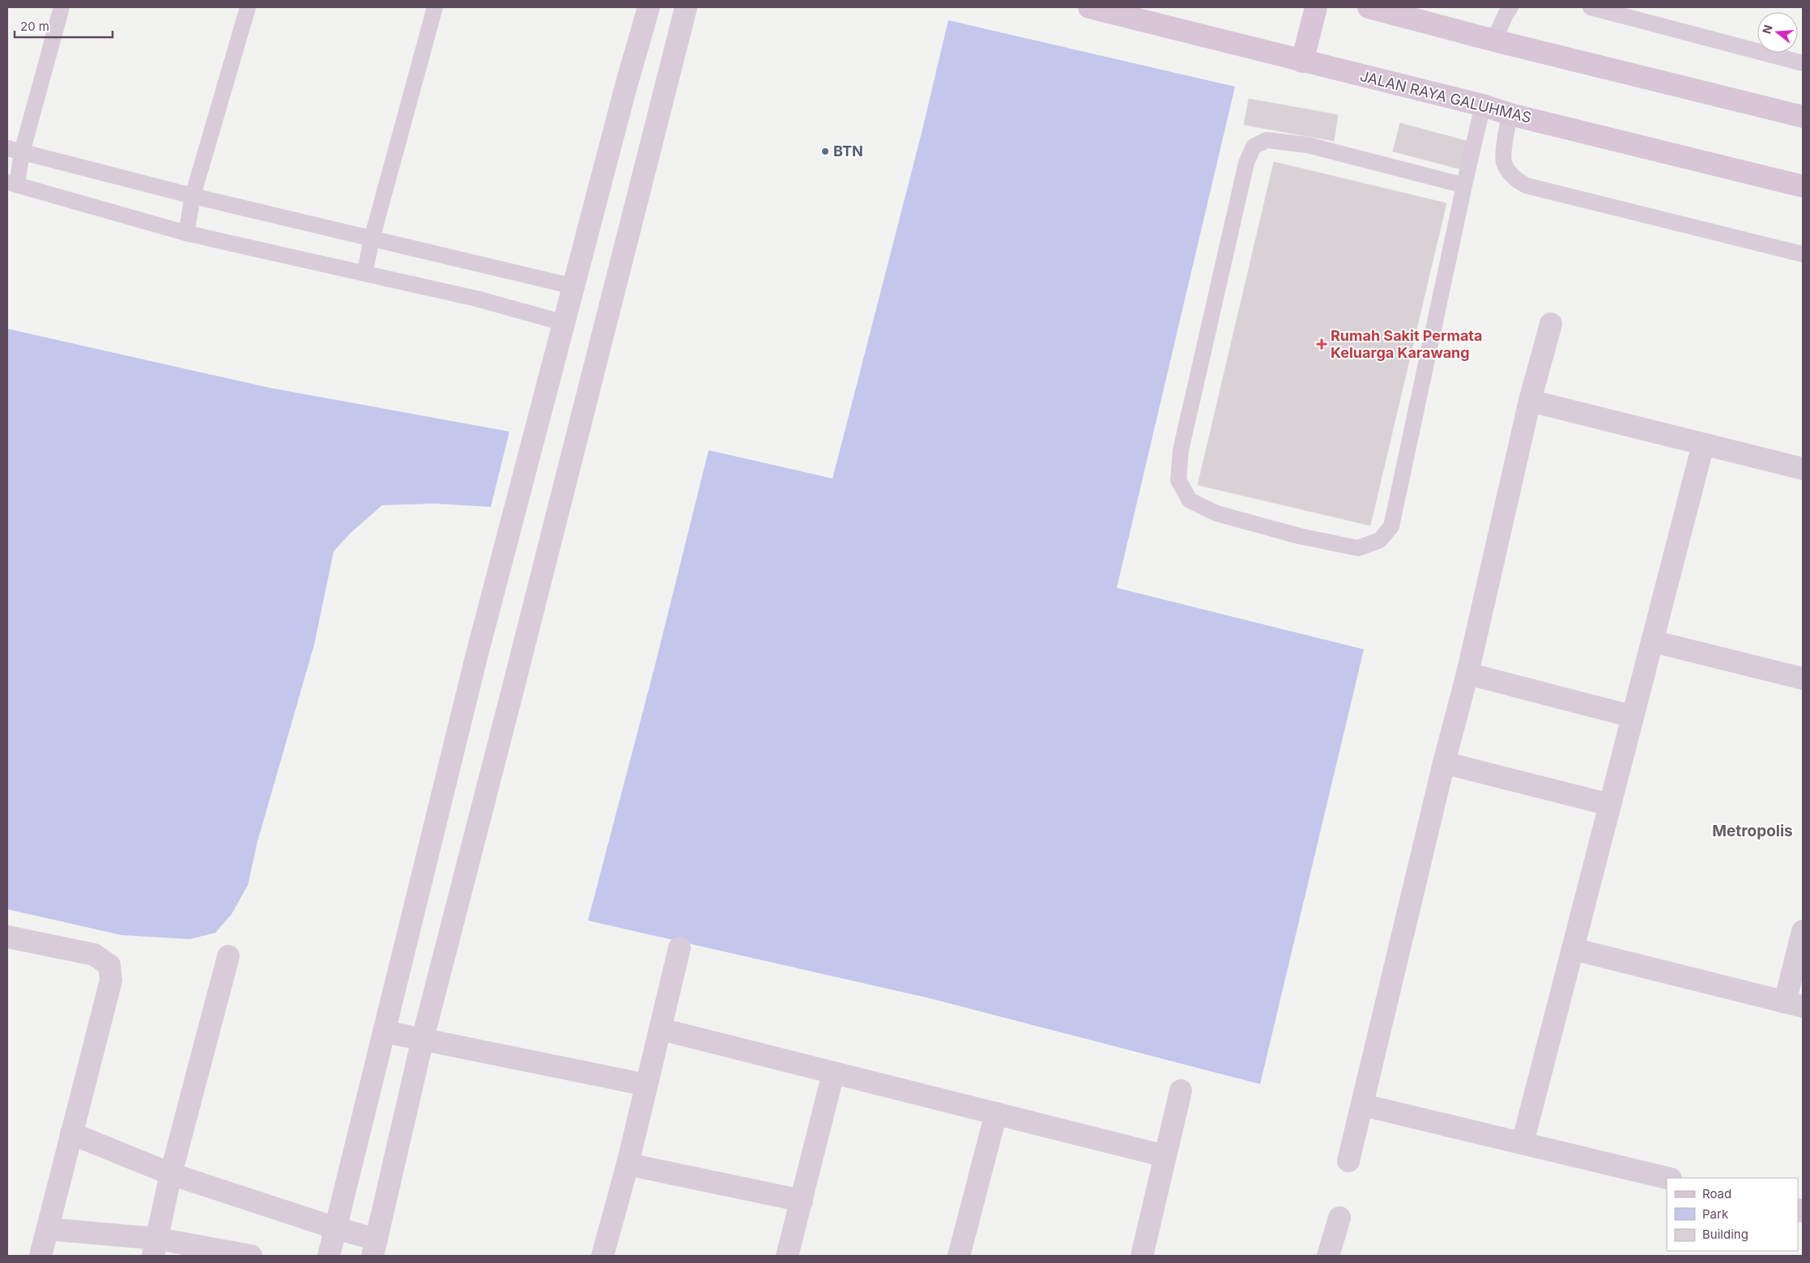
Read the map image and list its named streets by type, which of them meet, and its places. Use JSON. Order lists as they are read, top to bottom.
{
  "streets": {
    "main road": ["JALAN RAYA GALUHMAS"]
  },
  "districts": ["Metropolis"],
  "places": {
    "other": ["BTN"],
    "health": ["Rumah Sakit Permata Keluarga Karawang"]
  },
  "legend": ["Road", "Park", "Building"],
  "scale_bar": "20 m",
  "north": "left"
}
